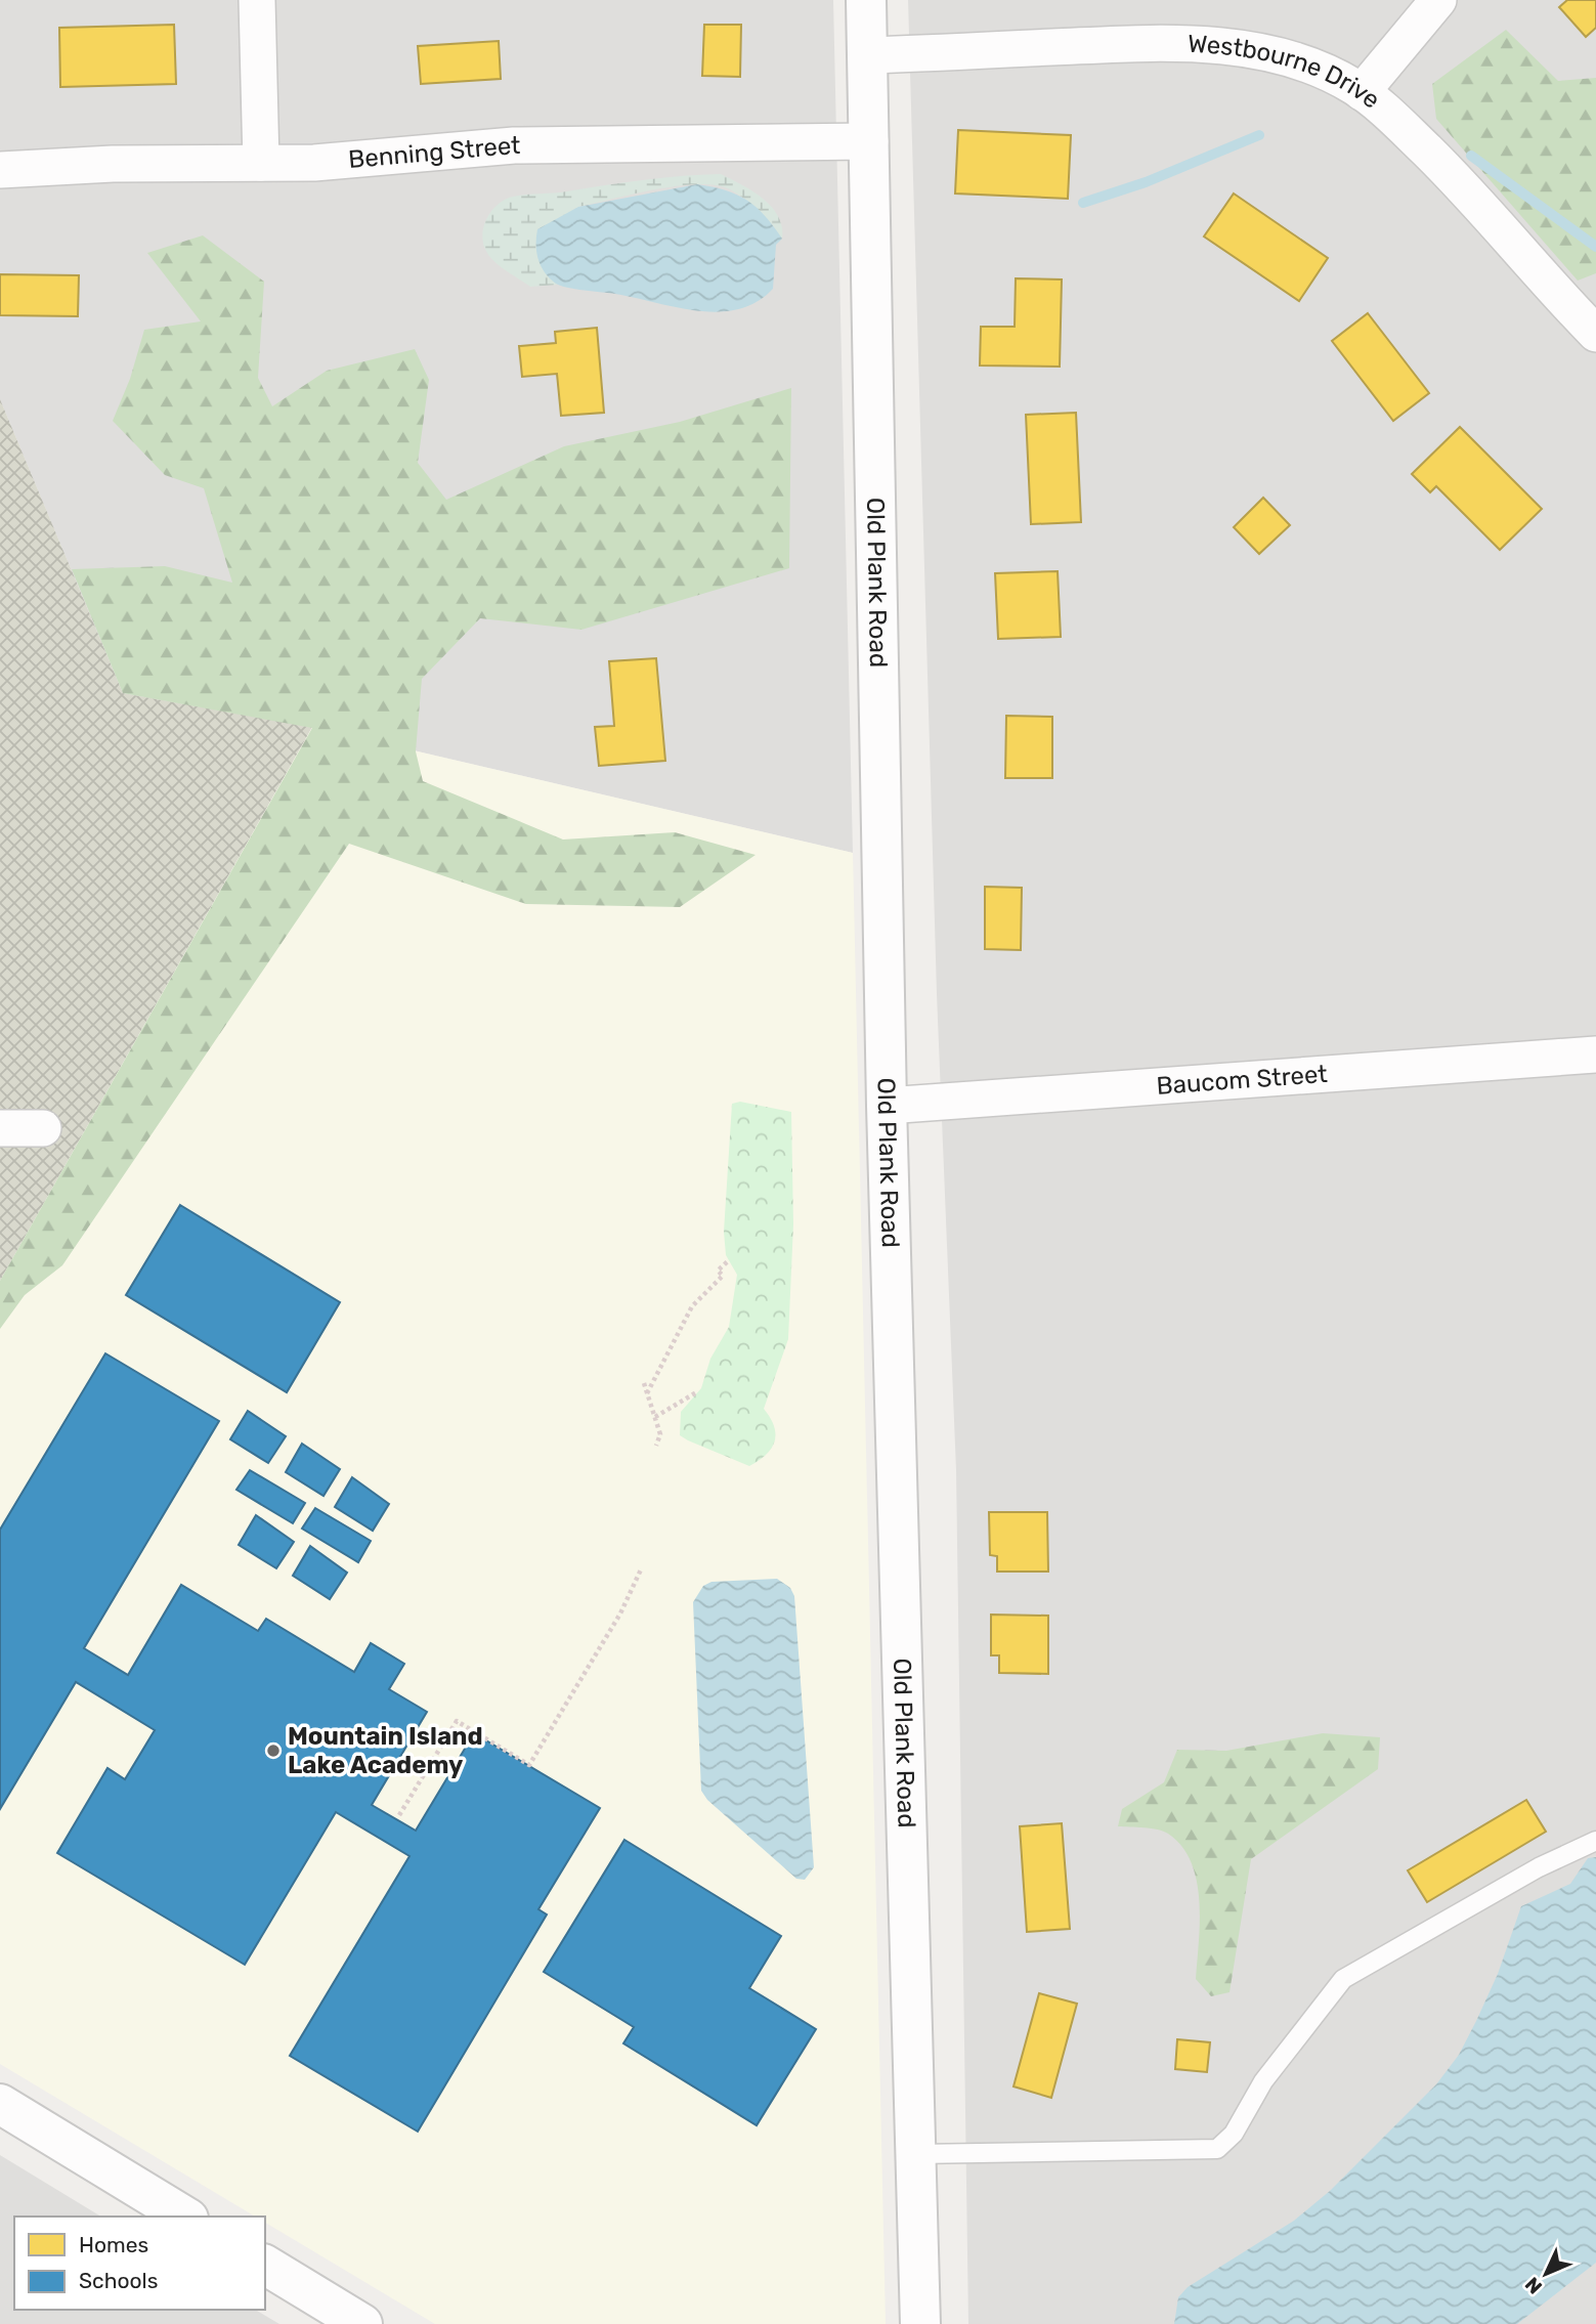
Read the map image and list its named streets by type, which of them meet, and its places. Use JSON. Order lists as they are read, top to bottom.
{
  "streets": {
    "street": [
      "Westbourne Drive",
      "Benning Street",
      "Old Plank Road",
      "Baucom Street"
    ]
  },
  "crossings": [
    ["Westbourne Drive", "Old Plank Road"],
    ["Benning Street", "Old Plank Road"],
    ["Old Plank Road", "Baucom Street"]
  ],
  "places": ["Mountain Island Lake Academy"],
  "legend": ["Homes", "Schools"],
  "north": "bottom left"
}
